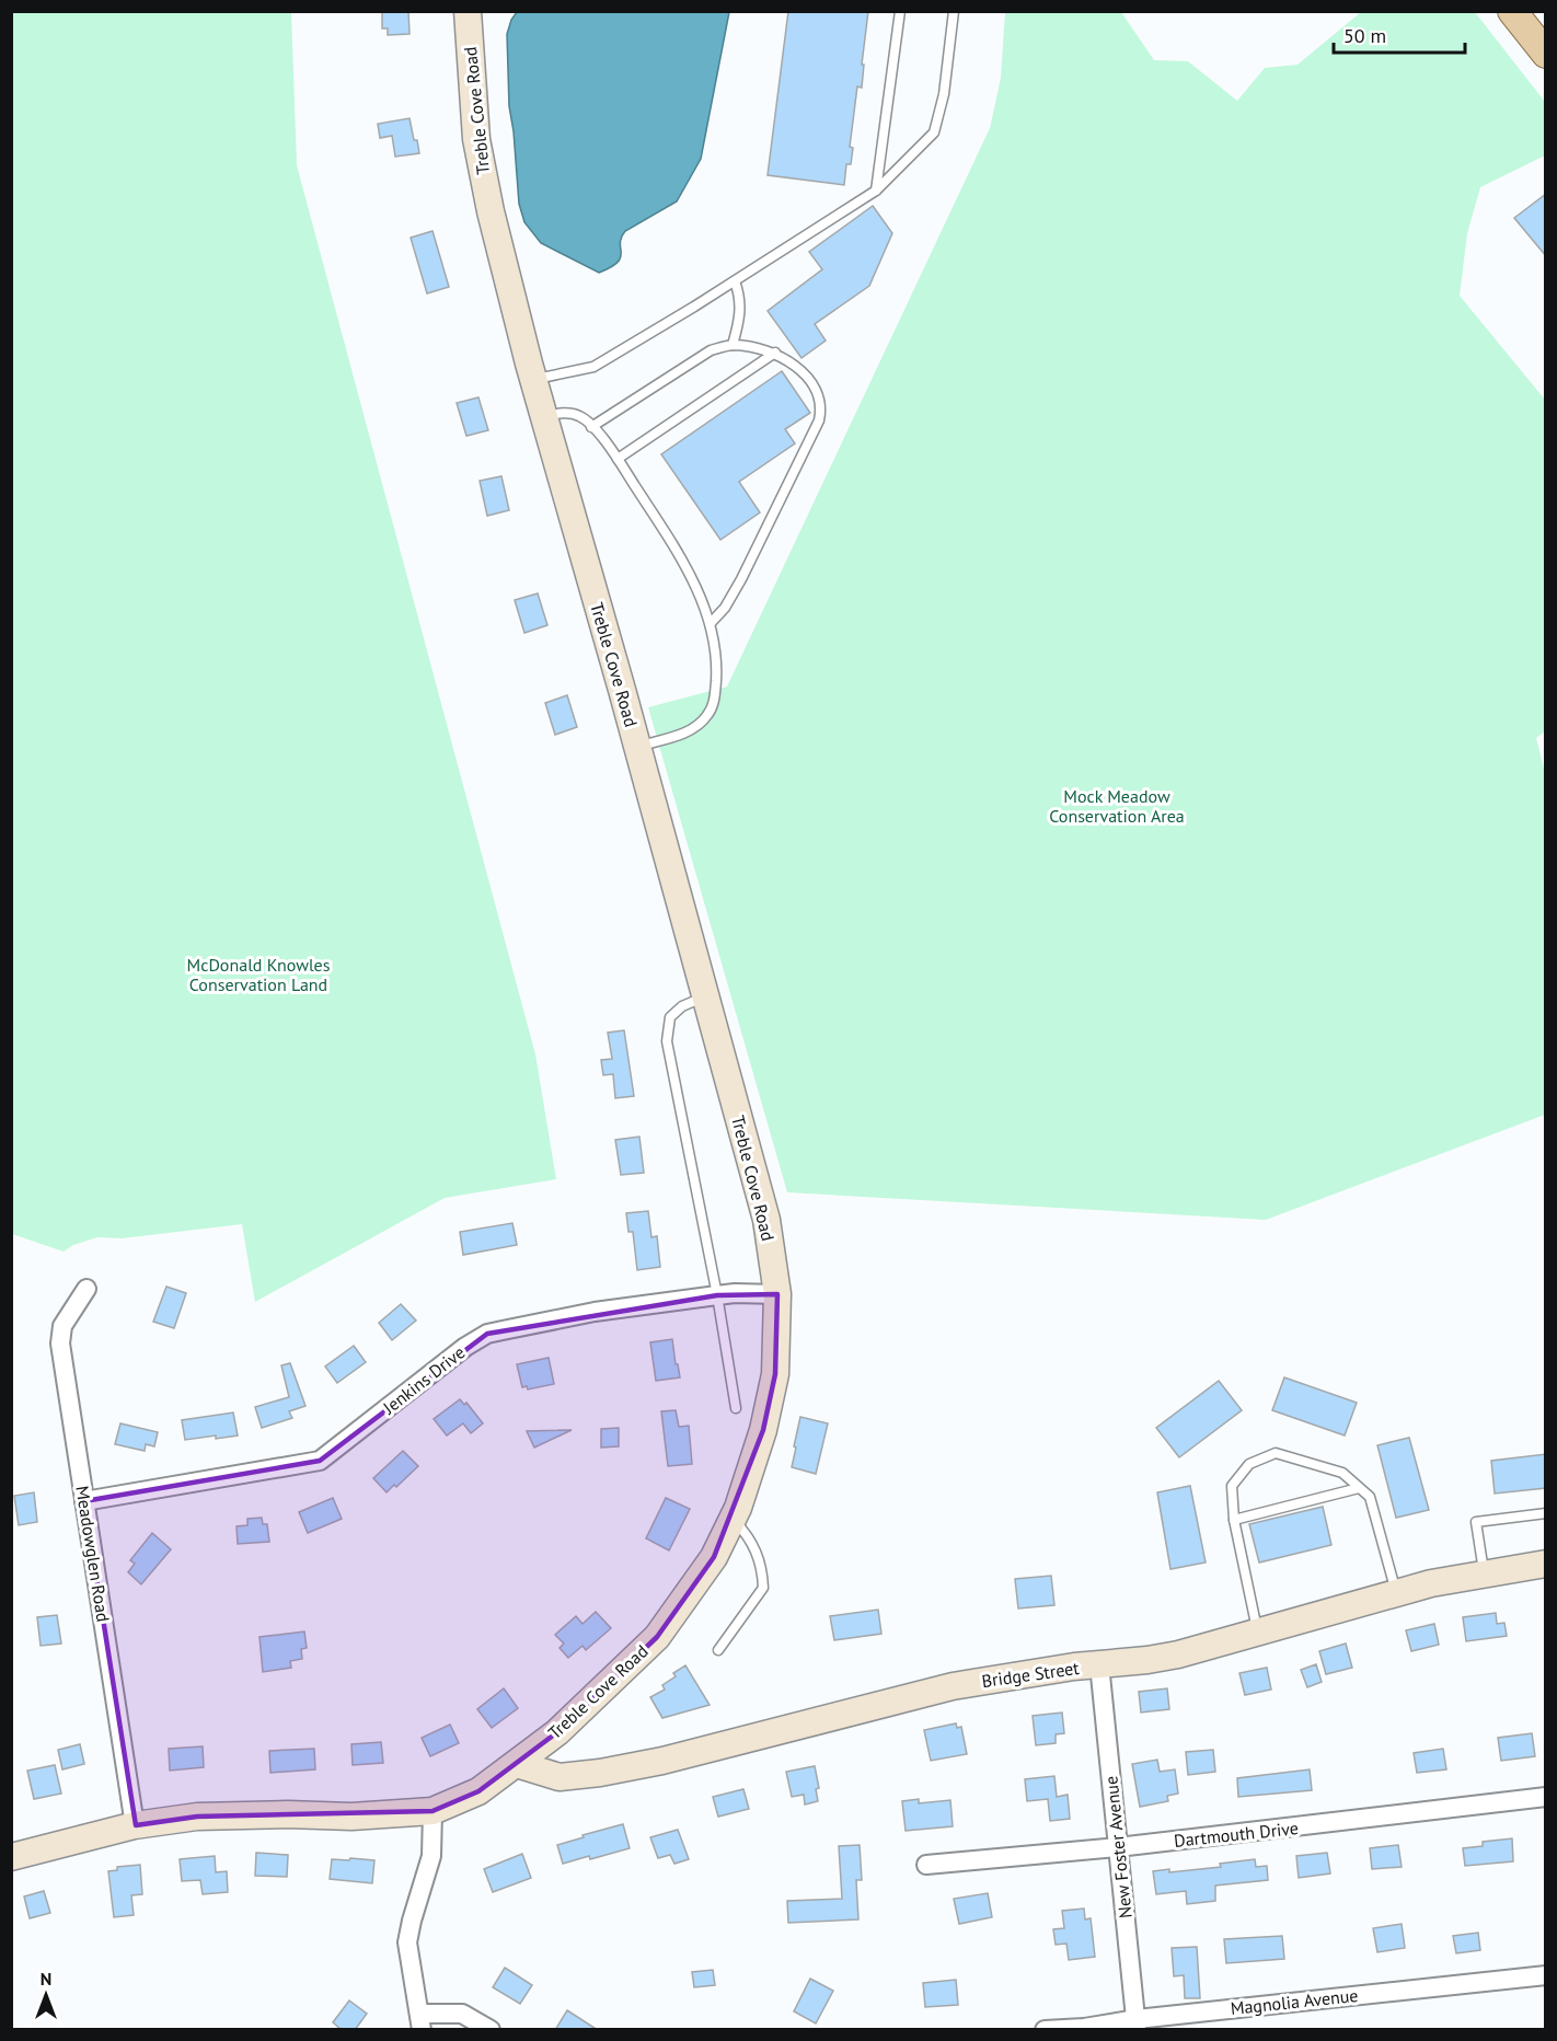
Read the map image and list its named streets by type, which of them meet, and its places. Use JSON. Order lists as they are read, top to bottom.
{
  "streets": {
    "main road": ["Treble Cove Road", "Bridge Street"],
    "street": [
      "Jenkins Drive",
      "Meadowglen Road",
      "Dartmouth Drive",
      "New Foster Avenue",
      "Magnolia Avenue"
    ]
  },
  "crossings": [
    ["Treble Cove Road", "Jenkins Drive"],
    ["Treble Cove Road", "Meadowglen Road"],
    ["Treble Cove Road", "Bridge Street"],
    ["Jenkins Drive", "Meadowglen Road"],
    ["Bridge Street", "New Foster Avenue"],
    ["Dartmouth Drive", "New Foster Avenue"],
    ["New Foster Avenue", "Magnolia Avenue"]
  ],
  "parks": ["Mock Meadow Conservation Area", "McDonald Knowles Conservation Land"],
  "scale_bar": "50 m",
  "north": "top"
}
